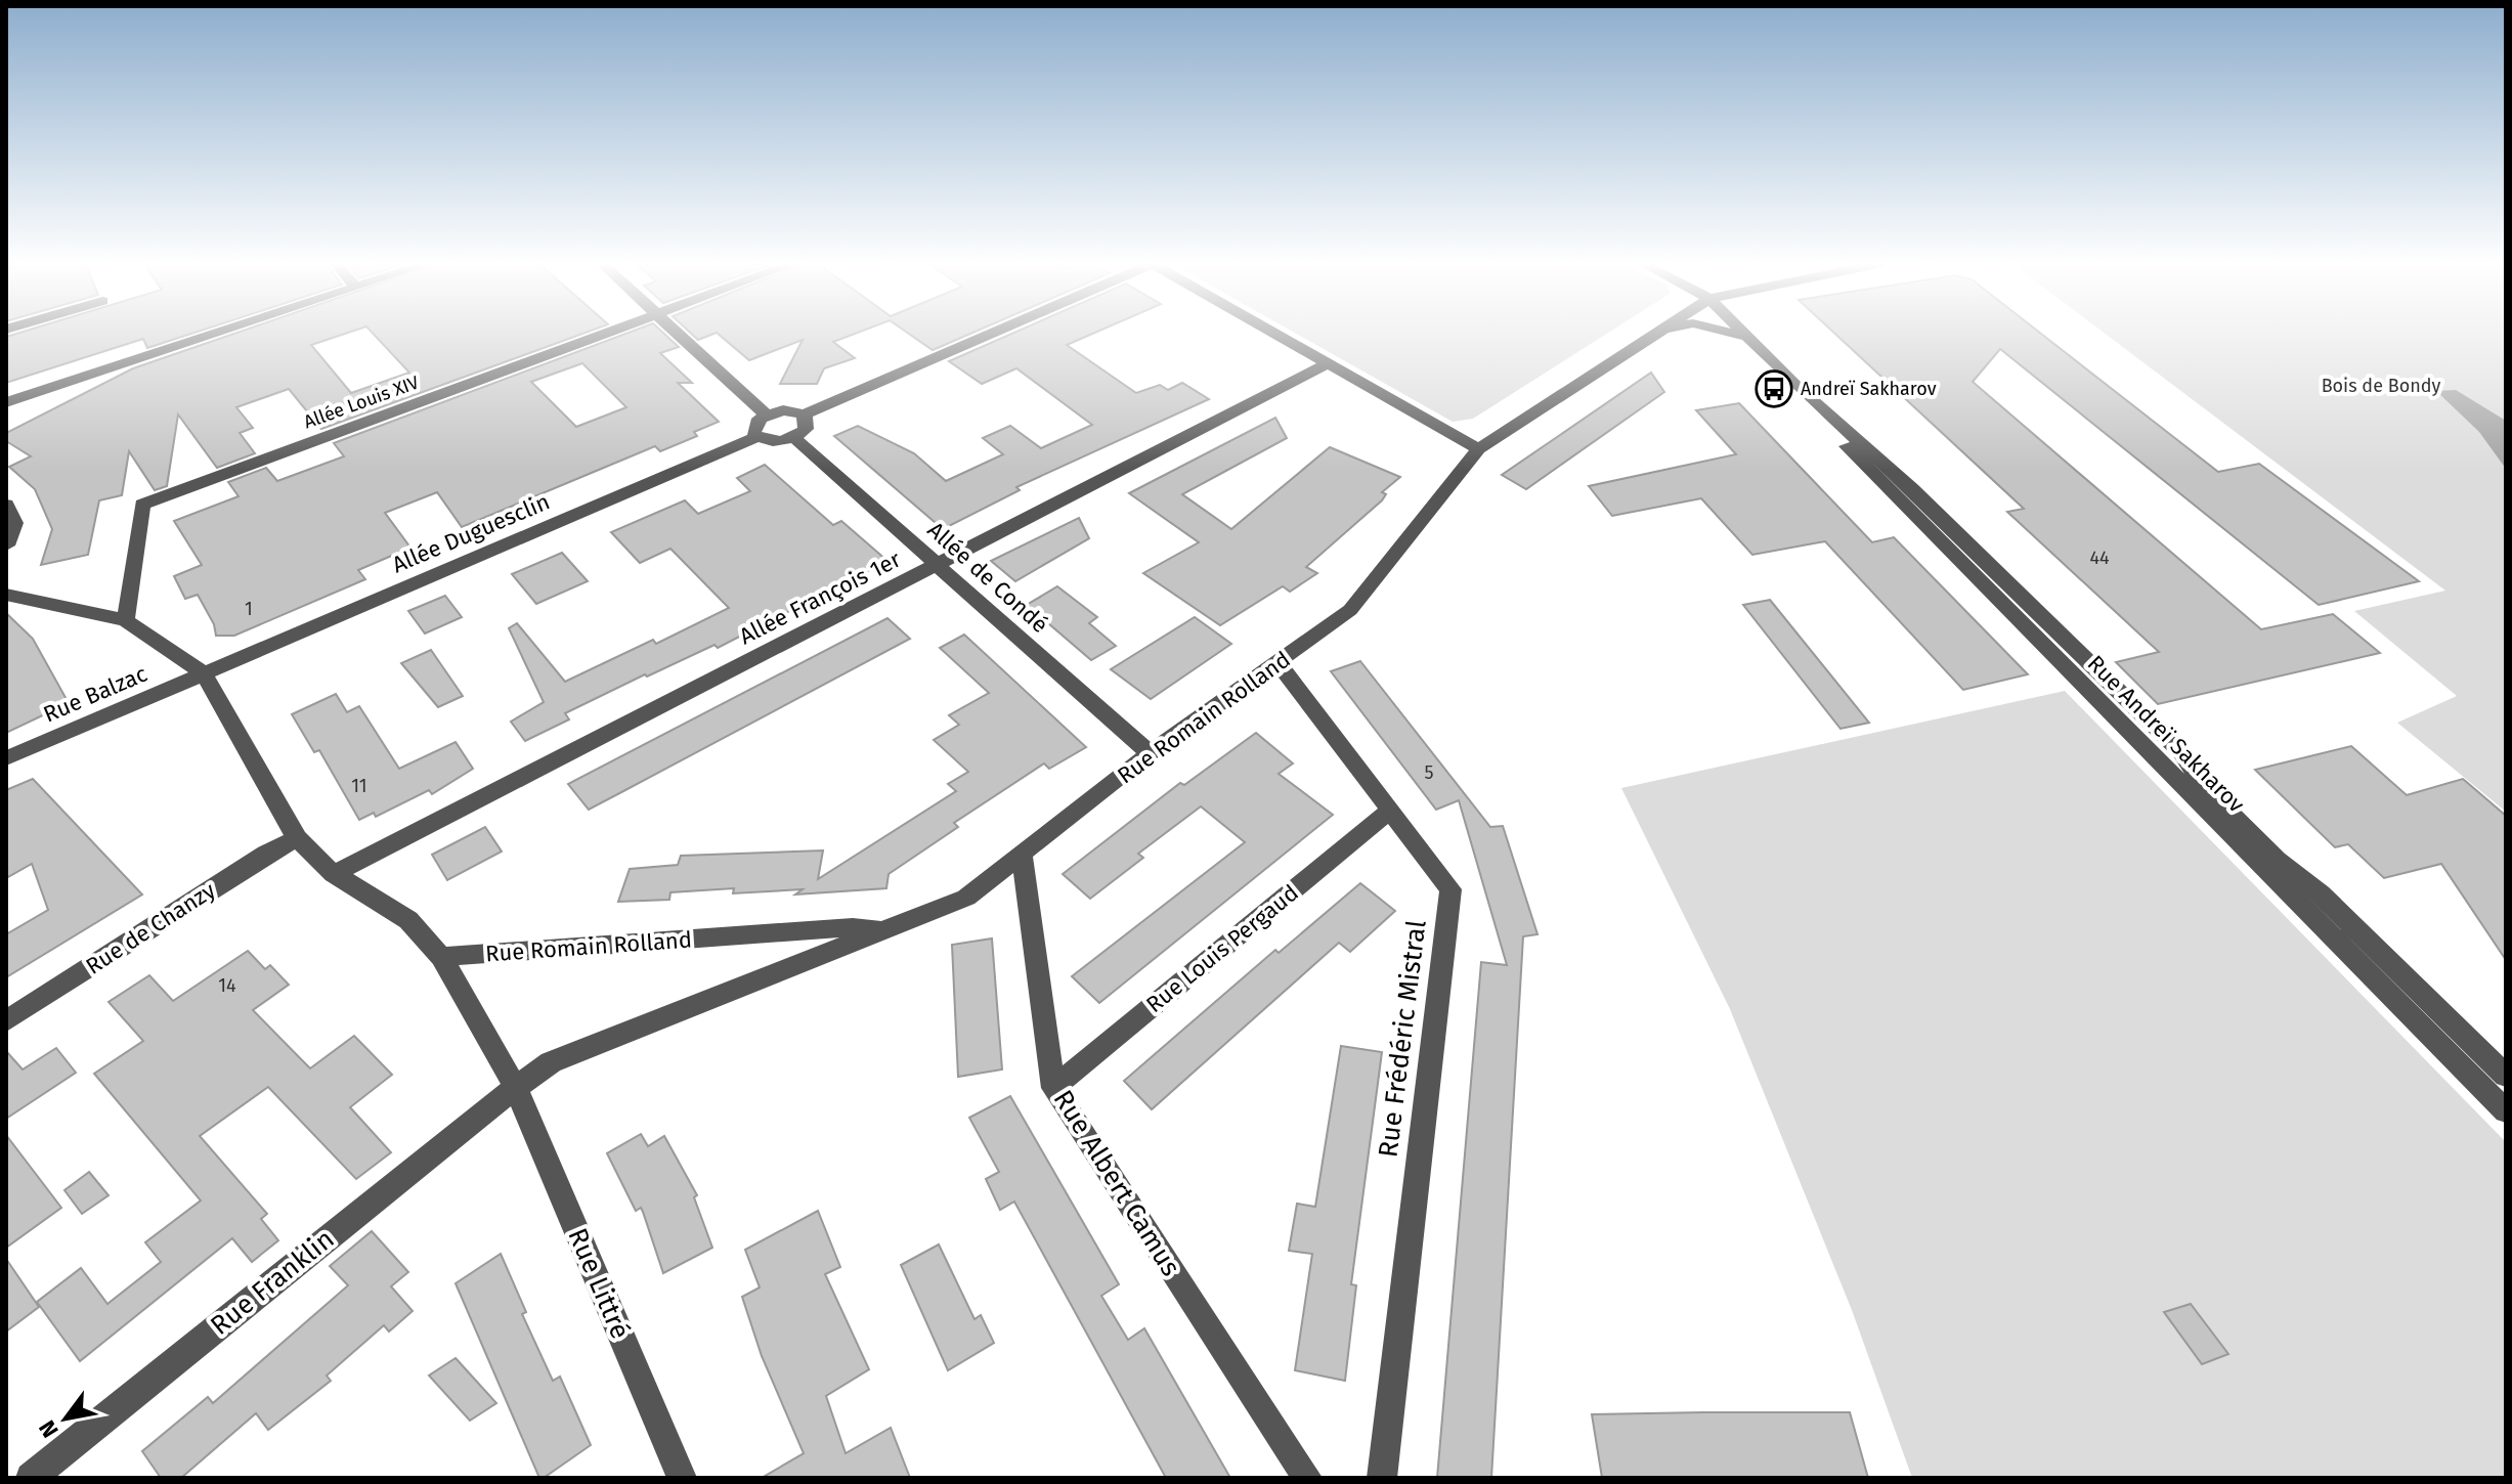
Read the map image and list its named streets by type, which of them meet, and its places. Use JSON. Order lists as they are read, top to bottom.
{
  "streets": {
    "street": [
      "Allée Louis XIV",
      "Allée Duguesclin",
      "Allée de Condé",
      "Allée François 1er",
      "Rue Balzac",
      "Rue Romain Rolland",
      "Rue Andreï Sakharov",
      "Rue de Chanzy",
      "Rue Louis Pergaud",
      "Rue Frédéric Mistral",
      "Rue Albert Camus",
      "Rue Franklin",
      "Rue Littré"
    ]
  },
  "crossings": [
    ["Allée Duguesclin", "Rue Balzac"],
    ["Allée de Condé", "Allée François 1er"],
    ["Allée de Condé", "Rue Romain Rolland"],
    ["Rue Romain Rolland", "Rue Frédéric Mistral"],
    ["Rue Romain Rolland", "Rue Albert Camus"],
    ["Rue Romain Rolland", "Rue Franklin"],
    ["Rue Romain Rolland", "Rue Littré"],
    ["Rue Louis Pergaud", "Rue Frédéric Mistral"],
    ["Rue Louis Pergaud", "Rue Albert Camus"],
    ["Rue Franklin", "Rue Littré"]
  ],
  "parks": ["Bois de Bondy"],
  "places": {
    "bus stop": ["Andreï Sakharov"]
  },
  "house_numbers": [
    "44",
    "1",
    "5",
    "11",
    "14"
  ],
  "north": "bottom left"
}
